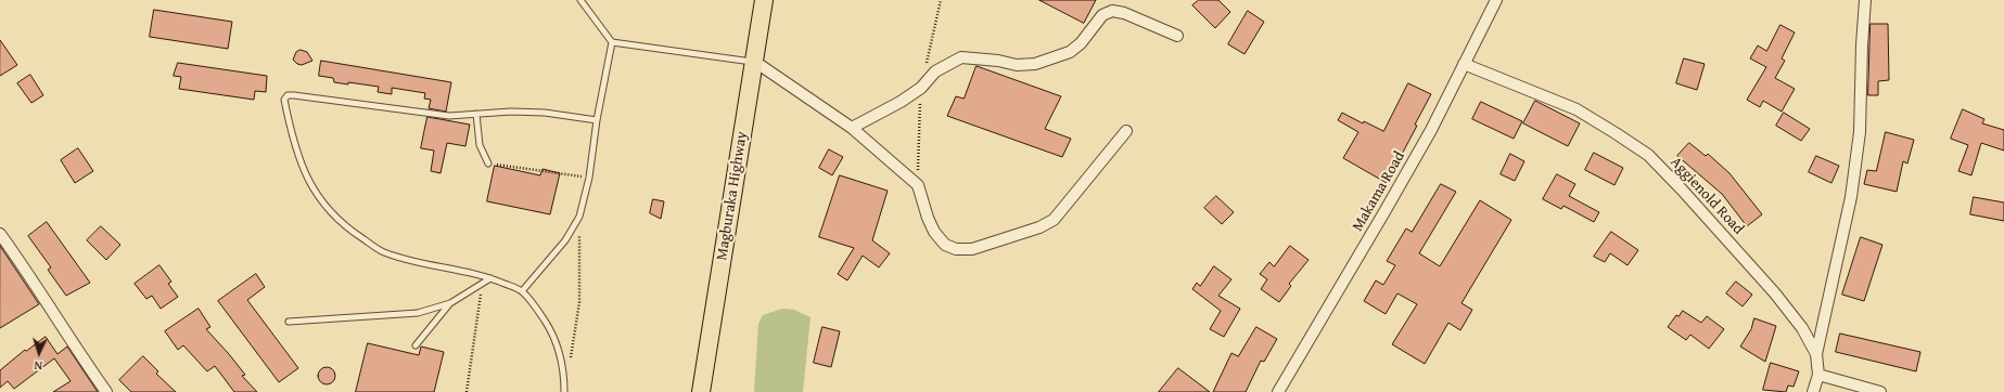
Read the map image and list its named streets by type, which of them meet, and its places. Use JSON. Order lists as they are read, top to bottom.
{
  "streets": {
    "main road": ["Magburaka Highway"],
    "street": ["Makama Road", "Aggienold Road"]
  },
  "crossings": [
    ["Makama Road", "Aggienold Road"]
  ],
  "north": "bottom"
}
